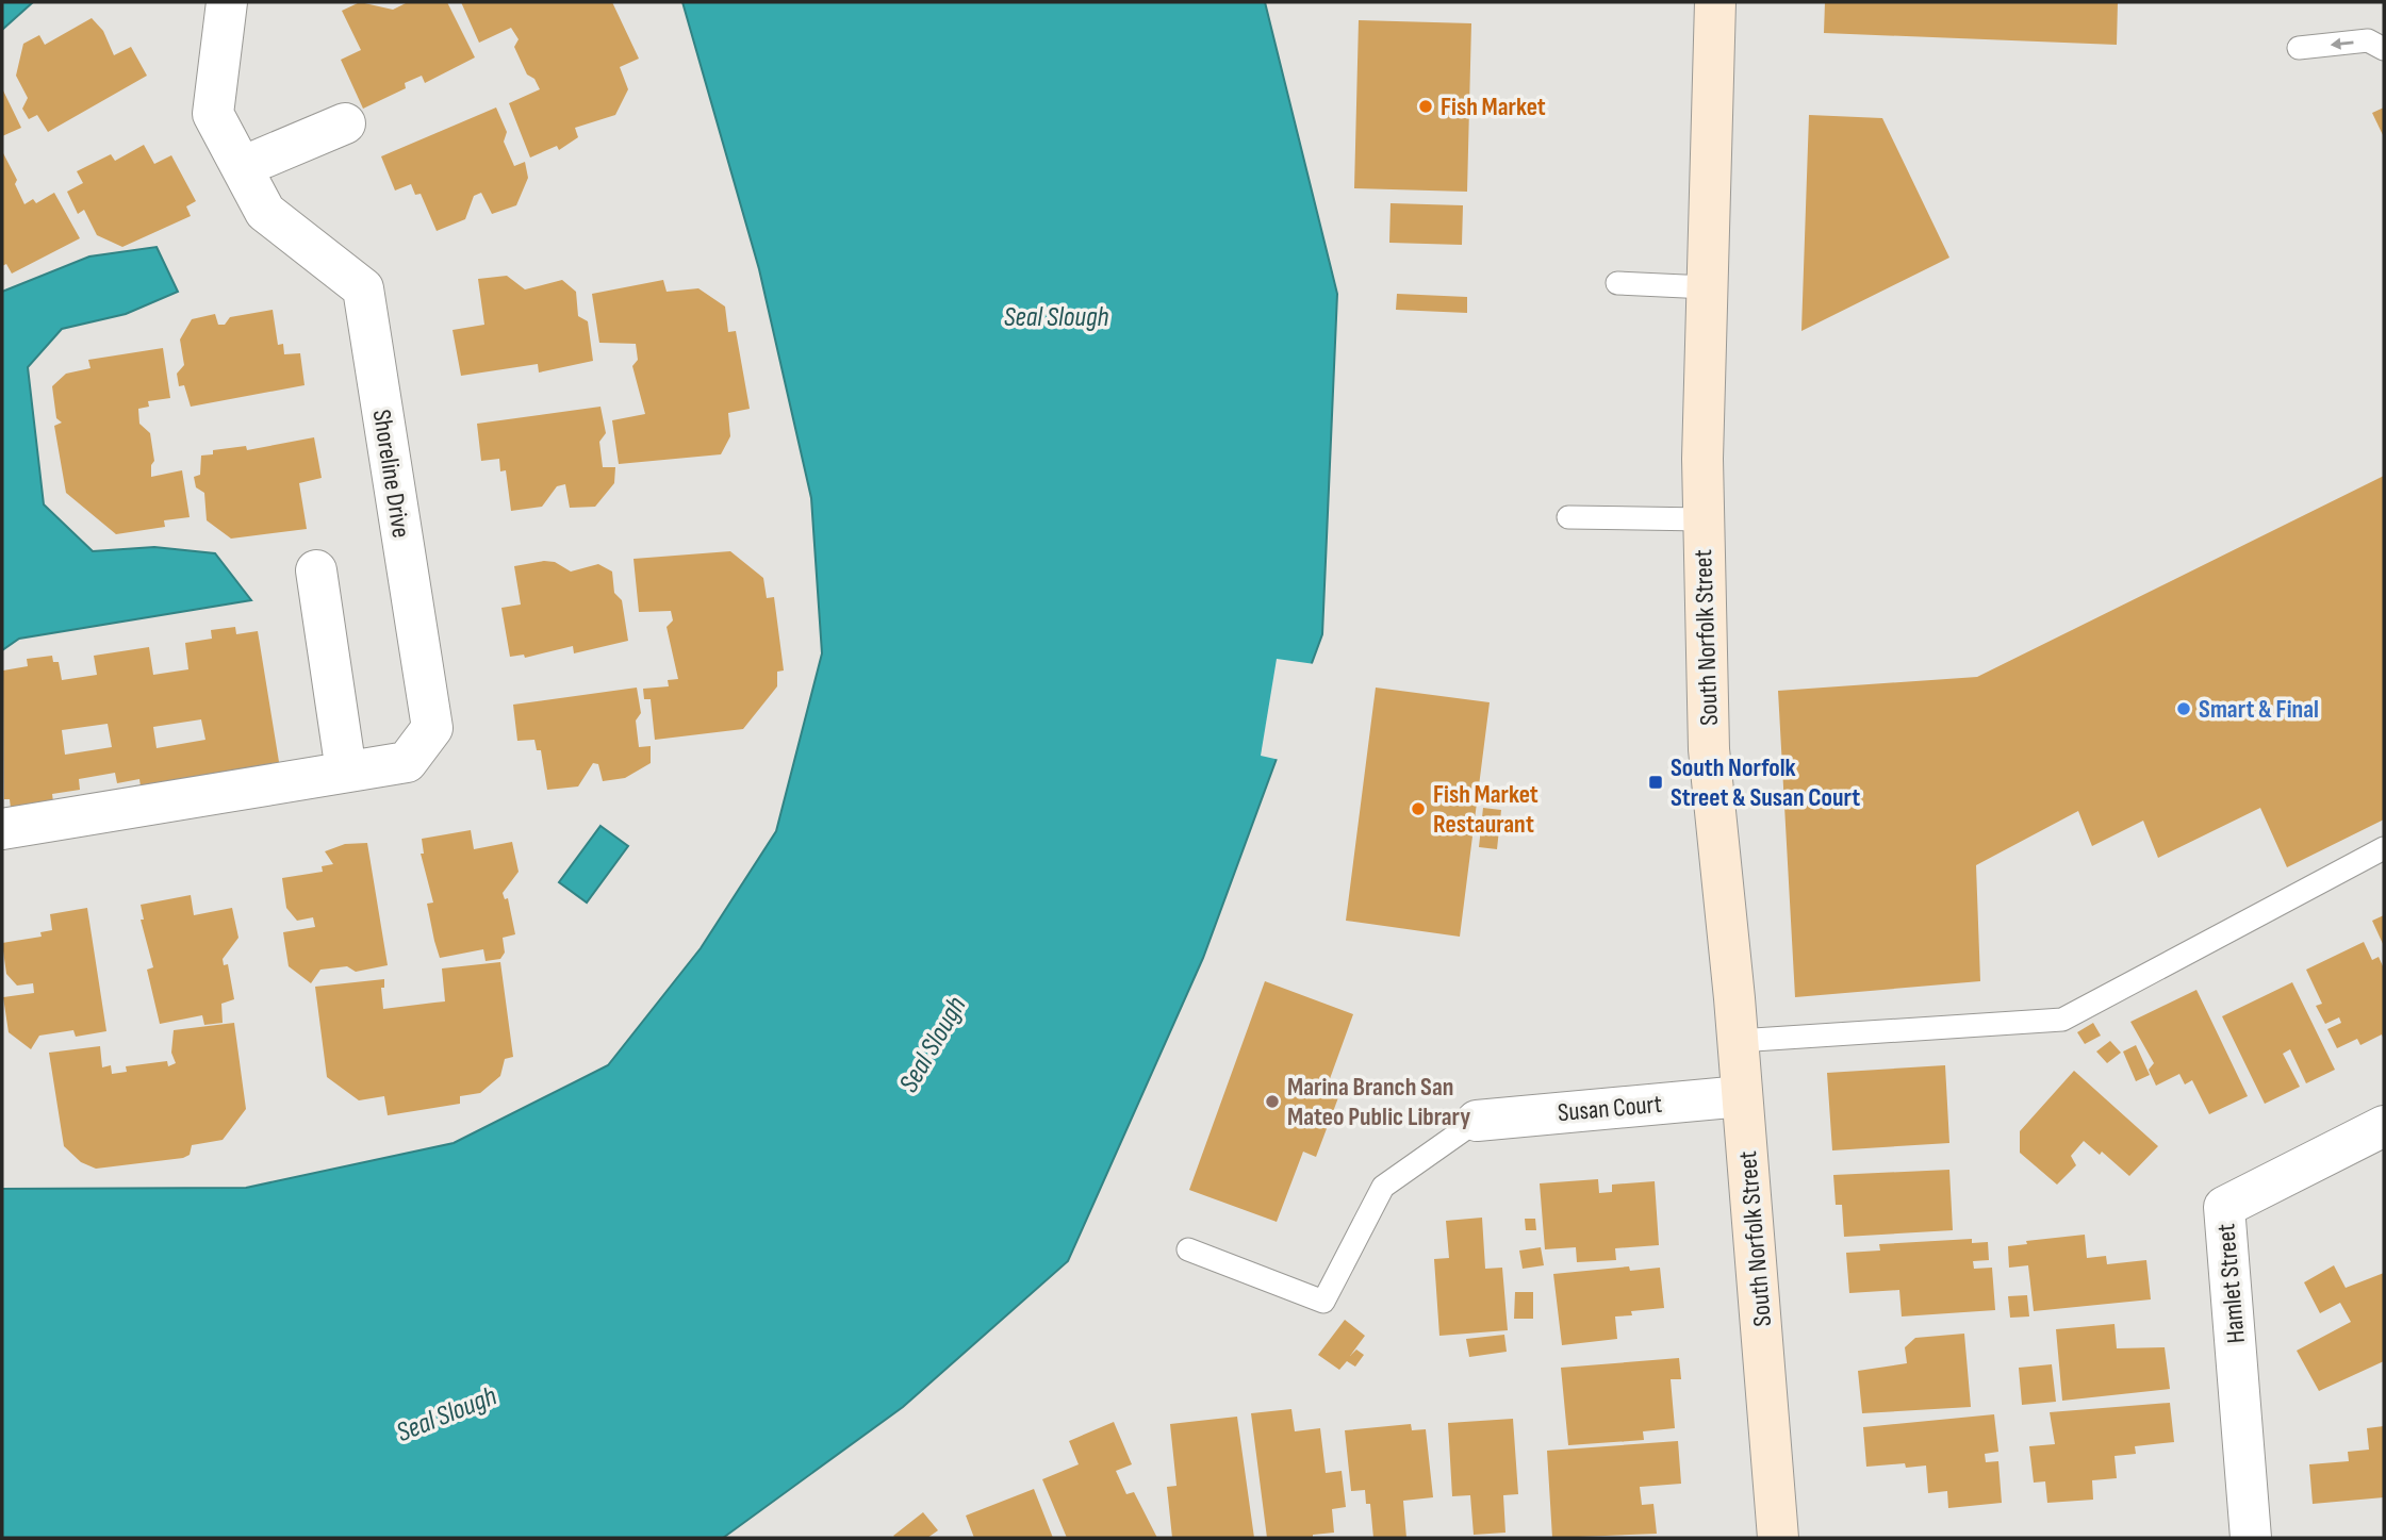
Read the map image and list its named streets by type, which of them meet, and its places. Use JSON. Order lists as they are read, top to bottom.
{
  "streets": {
    "main road": ["South Norfolk Street"],
    "street": ["Shoreline Drive", "Susan Court", "Hamlet Street"]
  },
  "crossings": [
    ["South Norfolk Street", "Susan Court"]
  ],
  "water": ["Seal Slough"],
  "places": {
    "other": [
      "Fish Market",
      "Smart & Final",
      "Fish Market Restaurant",
      "Marina Branch San Mateo Public Library"
    ],
    "transit": ["South Norfolk Street & Susan Court"]
  }
}
